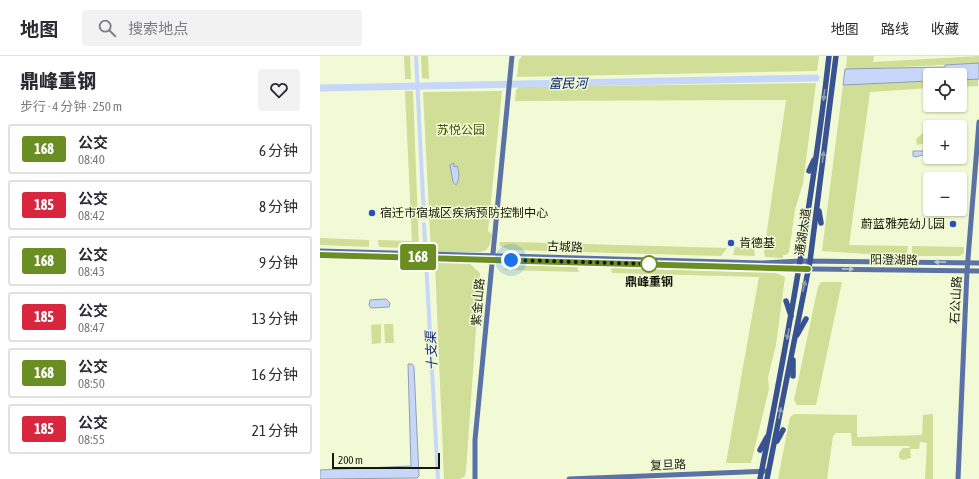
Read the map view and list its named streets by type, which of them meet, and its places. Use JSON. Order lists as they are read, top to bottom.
{
  "streets": {
    "main road": [
      "通湖大道",
      "古城路",
      "阳澄湖路",
      "石公山路",
      "紫金山路",
      "复旦路"
    ]
  },
  "crossings": [
    ["通湖大道", "古城路"],
    ["通湖大道", "阳澄湖路"],
    ["通湖大道", "复旦路"],
    ["古城路", "阳澄湖路"],
    ["古城路", "紫金山路"],
    ["阳澄湖路", "石公山路"]
  ],
  "water": ["富民河", "十支渠"],
  "parks": ["苏悦公园"],
  "places": [
    "宿迁市宿城区疾病预防控制中心",
    "蔚蓝雅苑幼儿园",
    "肯德基",
    "鼎峰重钢"
  ],
  "lines": ["bus line 168"],
  "scale_bar": "200 m",
  "page": {
    "header": "地图",
    "search": "搜索地点",
    "nav": ["地图", "路线", "收藏"],
    "heading": ["鼎峰重钢", "步行 · 4 分钟 · 250 m"],
    "on_map": "168",
    "map_buttons": ["+", "−"],
    "list": [
      {
        "mark": "168",
        "name": "公交",
        "note": "08:40",
        "value": "6 分钟"
      },
      {
        "mark": "185",
        "name": "公交",
        "note": "08:42",
        "value": "8 分钟"
      },
      {
        "mark": "168",
        "name": "公交",
        "note": "08:43",
        "value": "9 分钟"
      },
      {
        "mark": "185",
        "name": "公交",
        "note": "08:47",
        "value": "13 分钟"
      },
      {
        "mark": "168",
        "name": "公交",
        "note": "08:50",
        "value": "16 分钟"
      },
      {
        "mark": "185",
        "name": "公交",
        "note": "08:55",
        "value": "21 分钟"
      }
    ],
    "scale": "200 m"
  }
}
